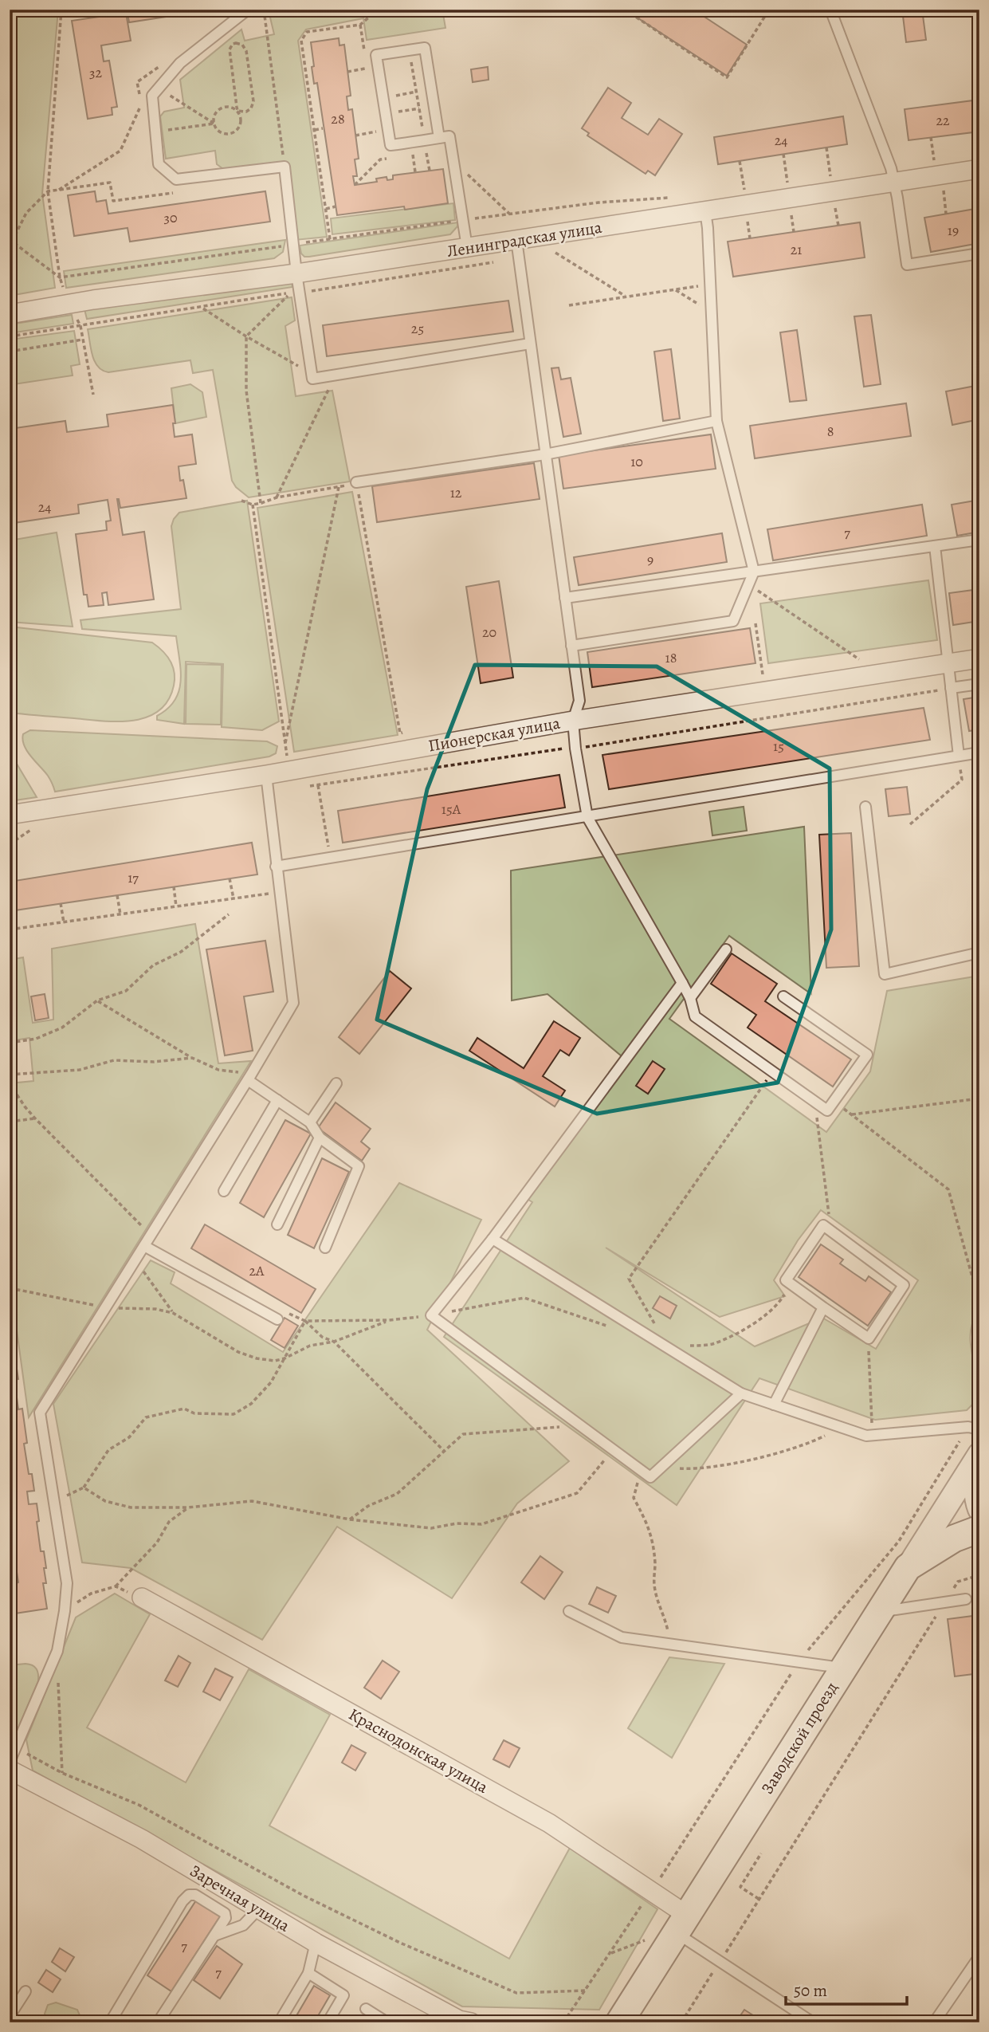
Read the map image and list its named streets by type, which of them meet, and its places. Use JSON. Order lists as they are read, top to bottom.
{
  "streets": {
    "main road": ["Заводской проезд"],
    "street": [
      "Ленинградская улица",
      "Пионерская улица",
      "Краснодонская улица",
      "Заречная улица"
    ]
  },
  "crossings": [
    ["Заводской проезд", "Краснодонская улица"]
  ],
  "house_numbers": [
    "32",
    "28",
    "22",
    "24",
    "30",
    "19",
    "21",
    "25",
    "8",
    "10",
    "12",
    "24",
    "7",
    "9",
    "20",
    "18",
    "15",
    "15А",
    "17",
    "2А",
    "7",
    "7"
  ],
  "scale_bar": "50 m"
}
